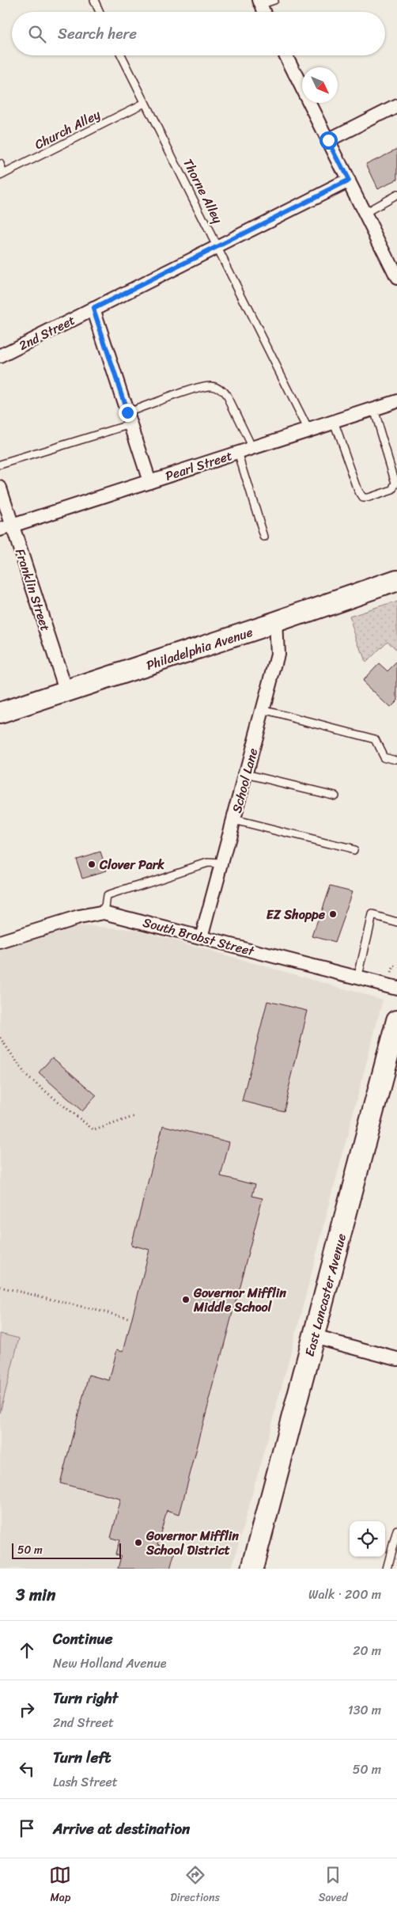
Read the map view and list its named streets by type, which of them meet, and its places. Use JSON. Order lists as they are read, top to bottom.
{
  "streets": {
    "main road": ["Philadelphia Avenue", "East Lancaster Avenue"],
    "street": [
      "2nd Street",
      "Pearl Street",
      "Franklin Street",
      "School Lane",
      "South Brobst Street"
    ],
    "lane": ["Church Alley", "Thorne Alley"]
  },
  "crossings": [
    ["Church Alley", "Thorne Alley"],
    ["Thorne Alley", "2nd Street"],
    ["Thorne Alley", "Pearl Street"],
    ["Pearl Street", "Franklin Street"],
    ["Franklin Street", "Philadelphia Avenue"],
    ["Philadelphia Avenue", "School Lane"],
    ["School Lane", "South Brobst Street"]
  ],
  "places": [
    "Clover Park",
    "EZ Shoppe",
    "Governor Mifflin Middle School",
    "Governor Mifflin School District"
  ],
  "scale_bar": "50 m",
  "north": "bottom right",
  "page": {
    "search": "Search here",
    "scale": "50 m",
    "heading": ["3 min", "Walk · 200 m"],
    "list": [
      ["Continue", "New Holland Avenue", "20 m"],
      ["Turn right", "2nd Street", "130 m"],
      ["Turn left", "Lash Street", "50 m"],
      "Arrive at destination"
    ],
    "nav": ["Map", "Directions", "Saved"]
  }
}
